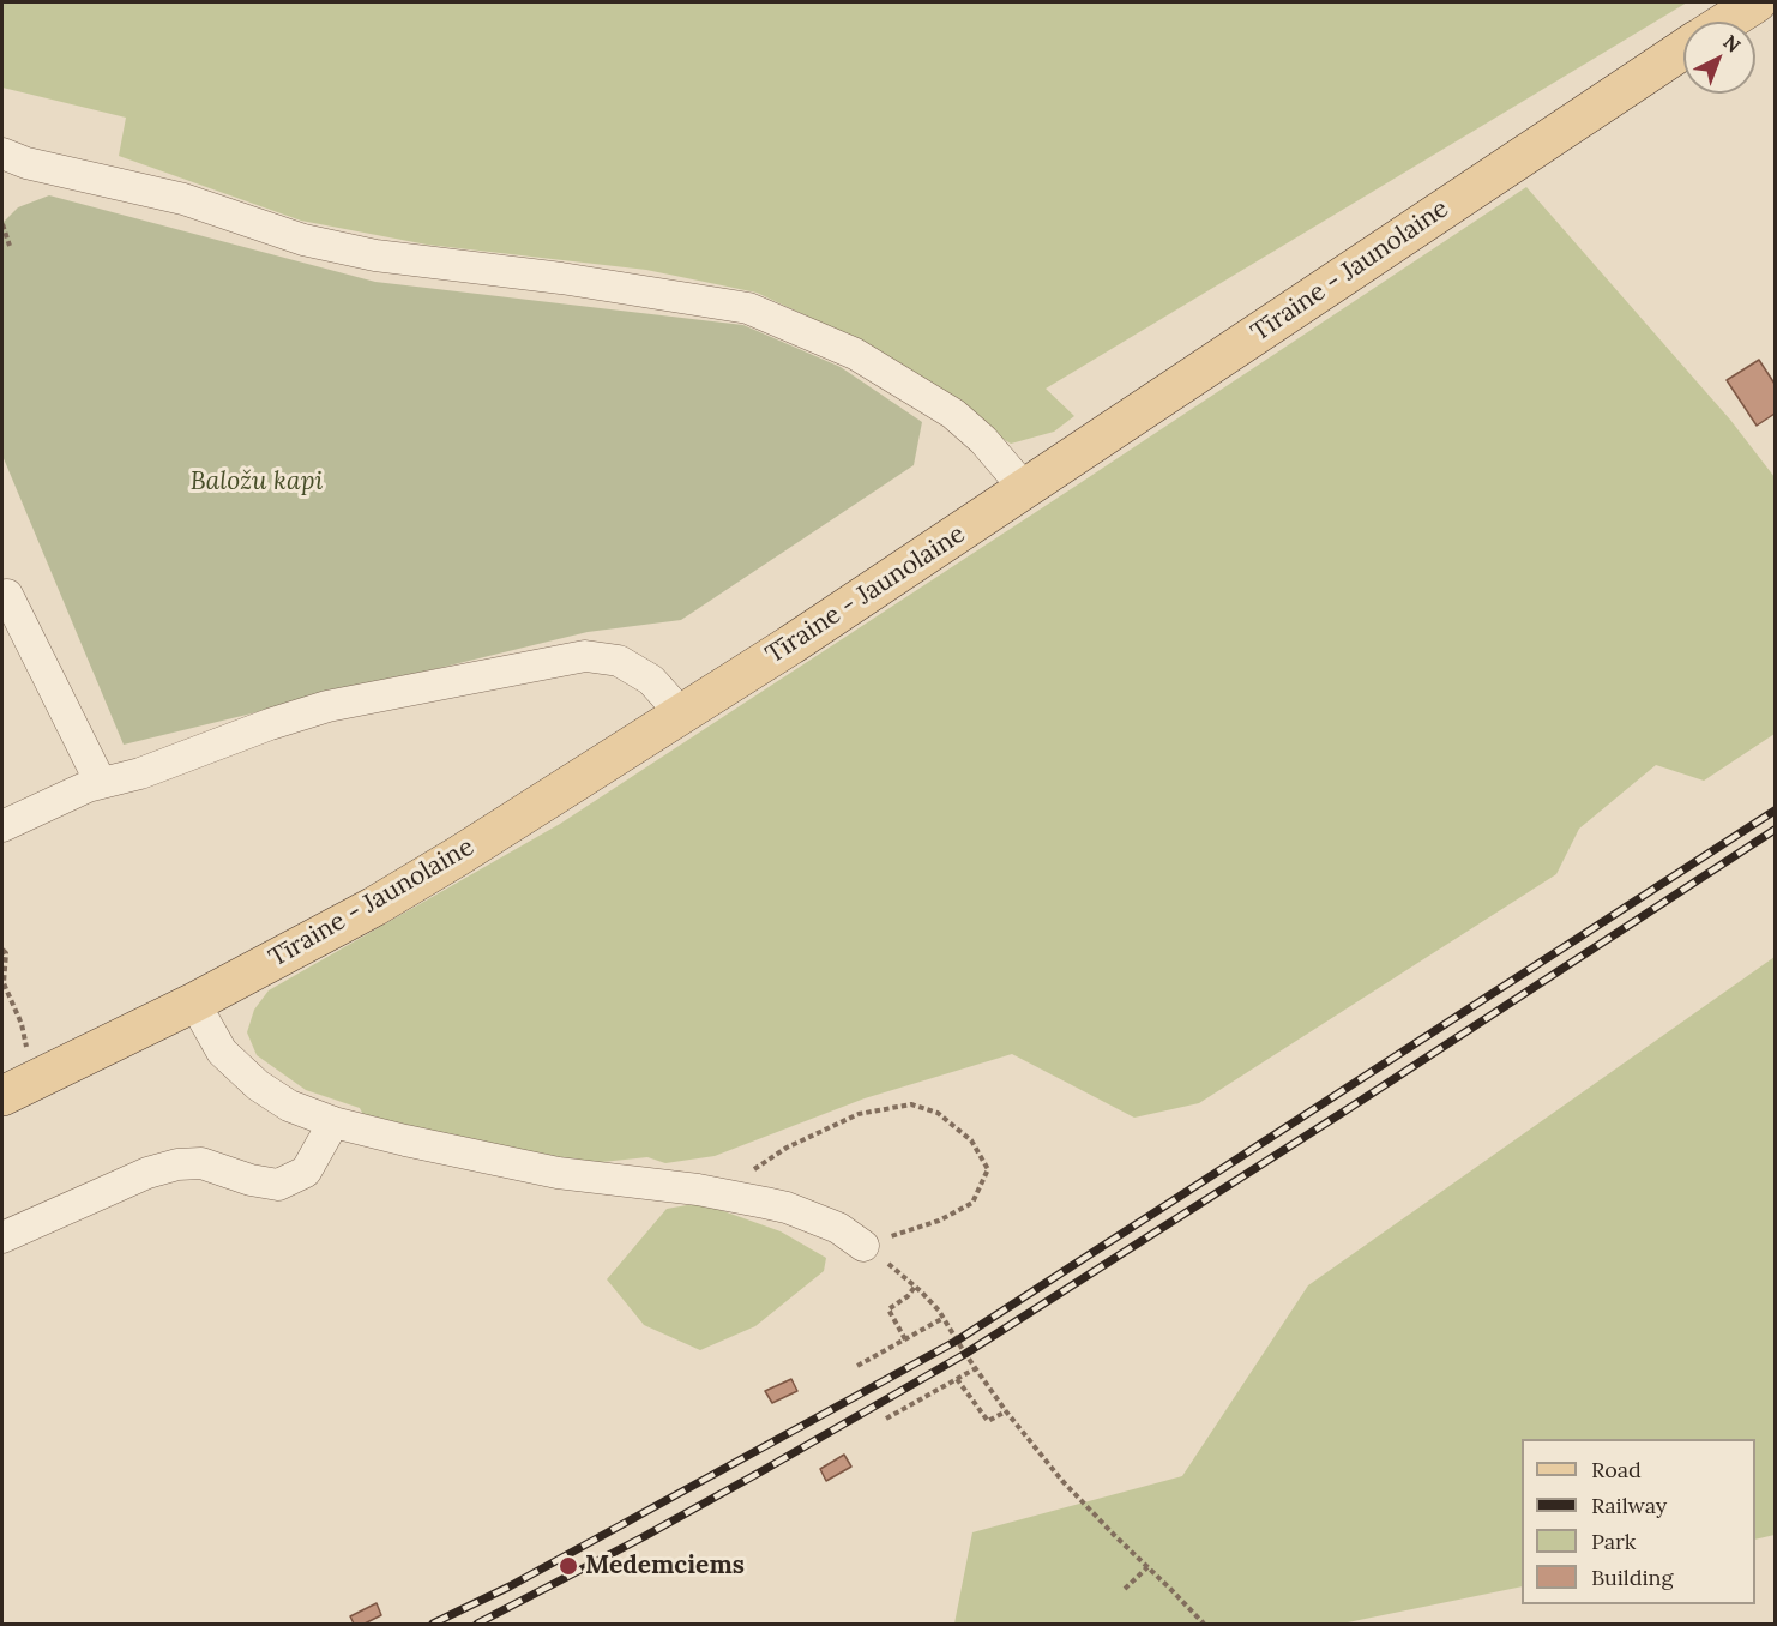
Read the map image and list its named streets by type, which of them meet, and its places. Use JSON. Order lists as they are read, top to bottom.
{
  "streets": {
    "main road": ["Tīraine - Jaunolaine"]
  },
  "parks": ["Baložu kapi"],
  "places": ["Medemciems"],
  "legend": [
    "Road",
    "Railway",
    "Park",
    "Building"
  ],
  "north": "top right"
}
